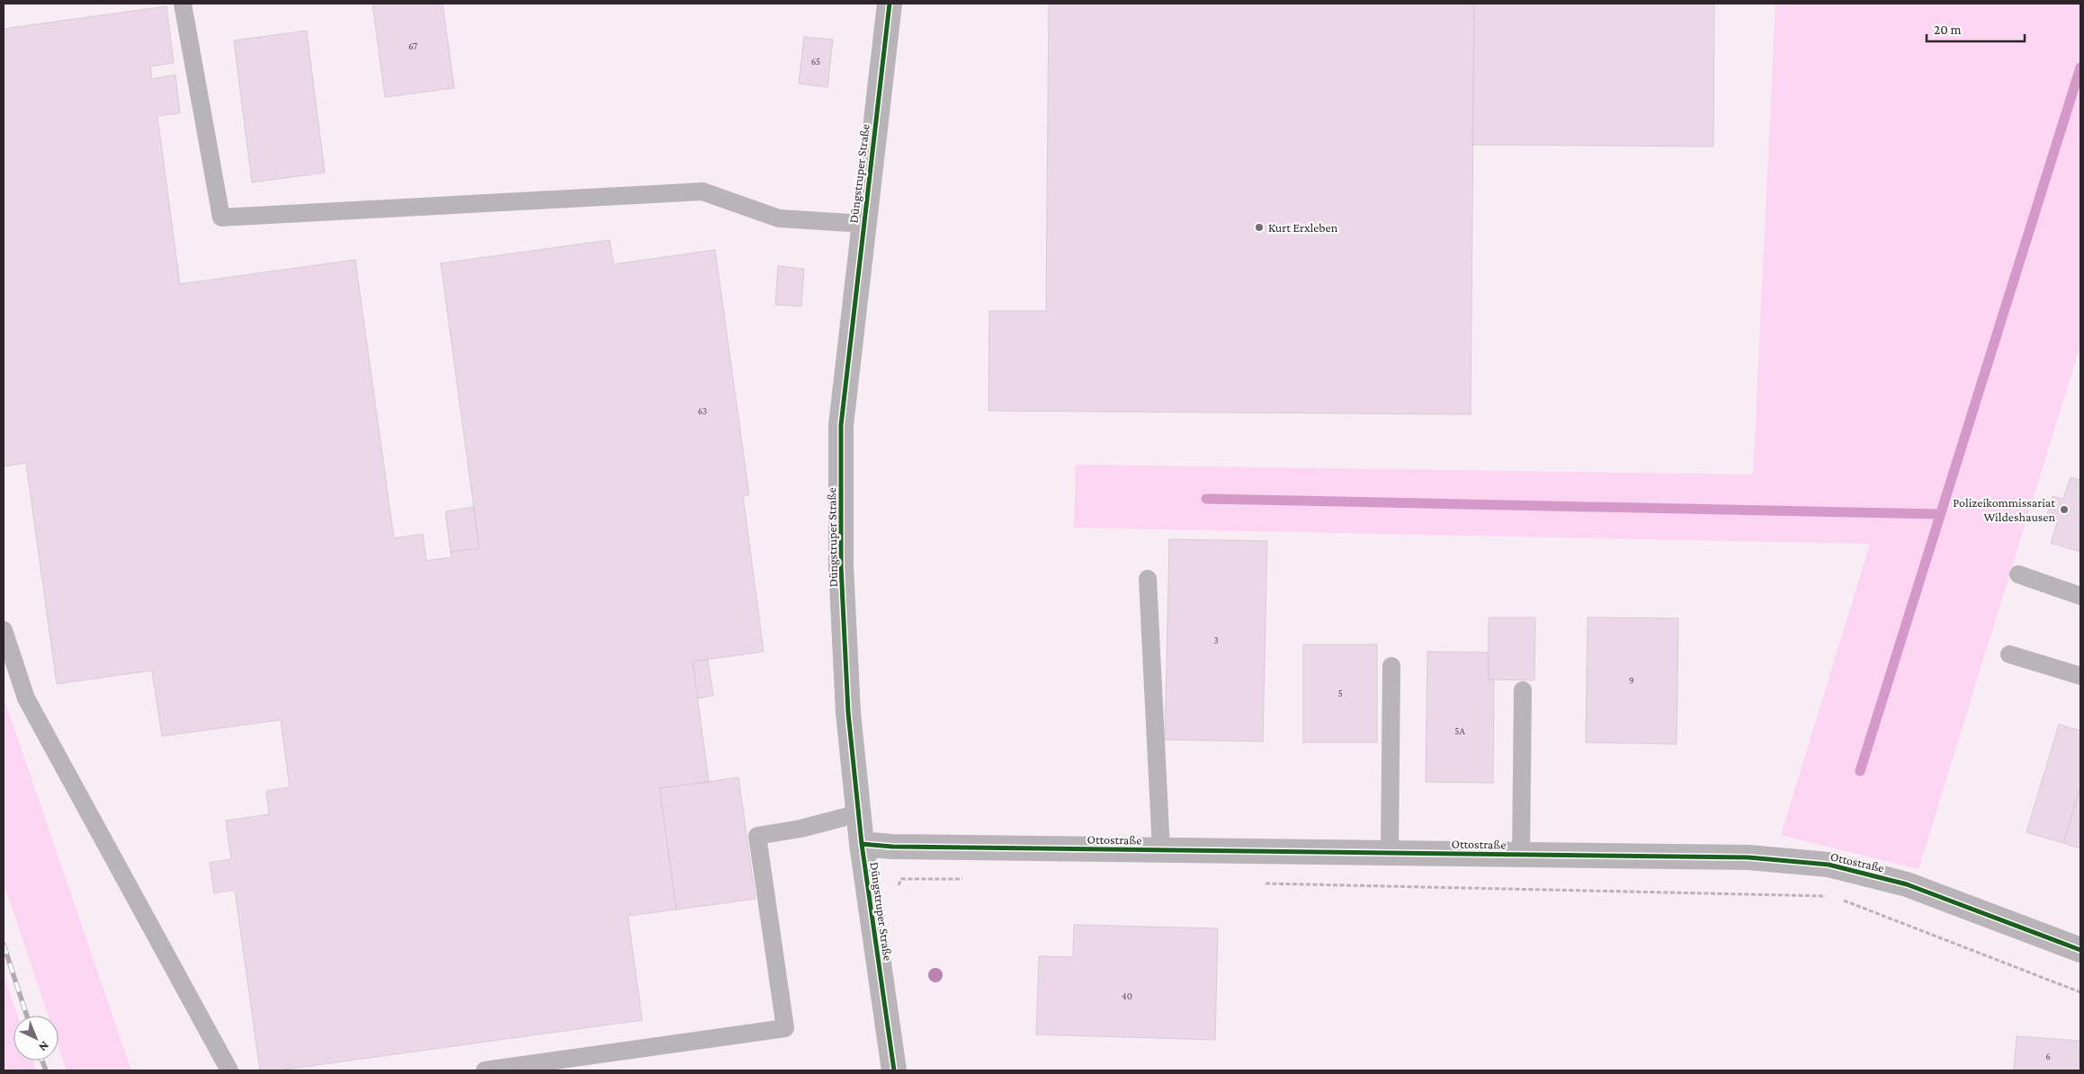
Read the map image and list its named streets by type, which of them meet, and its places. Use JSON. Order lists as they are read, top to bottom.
{
  "streets": {
    "street": ["Düngstruper Straße", "Ottostraße"]
  },
  "crossings": [
    ["Düngstruper Straße", "Ottostraße"]
  ],
  "places": ["Kurt Erxleben", "Polizeikommissariat Wildeshausen"],
  "house_numbers": [
    "67",
    "65",
    "63",
    "3",
    "9",
    "5",
    "5A",
    "40",
    "6"
  ],
  "scale_bar": "20 m",
  "north": "bottom right"
}
